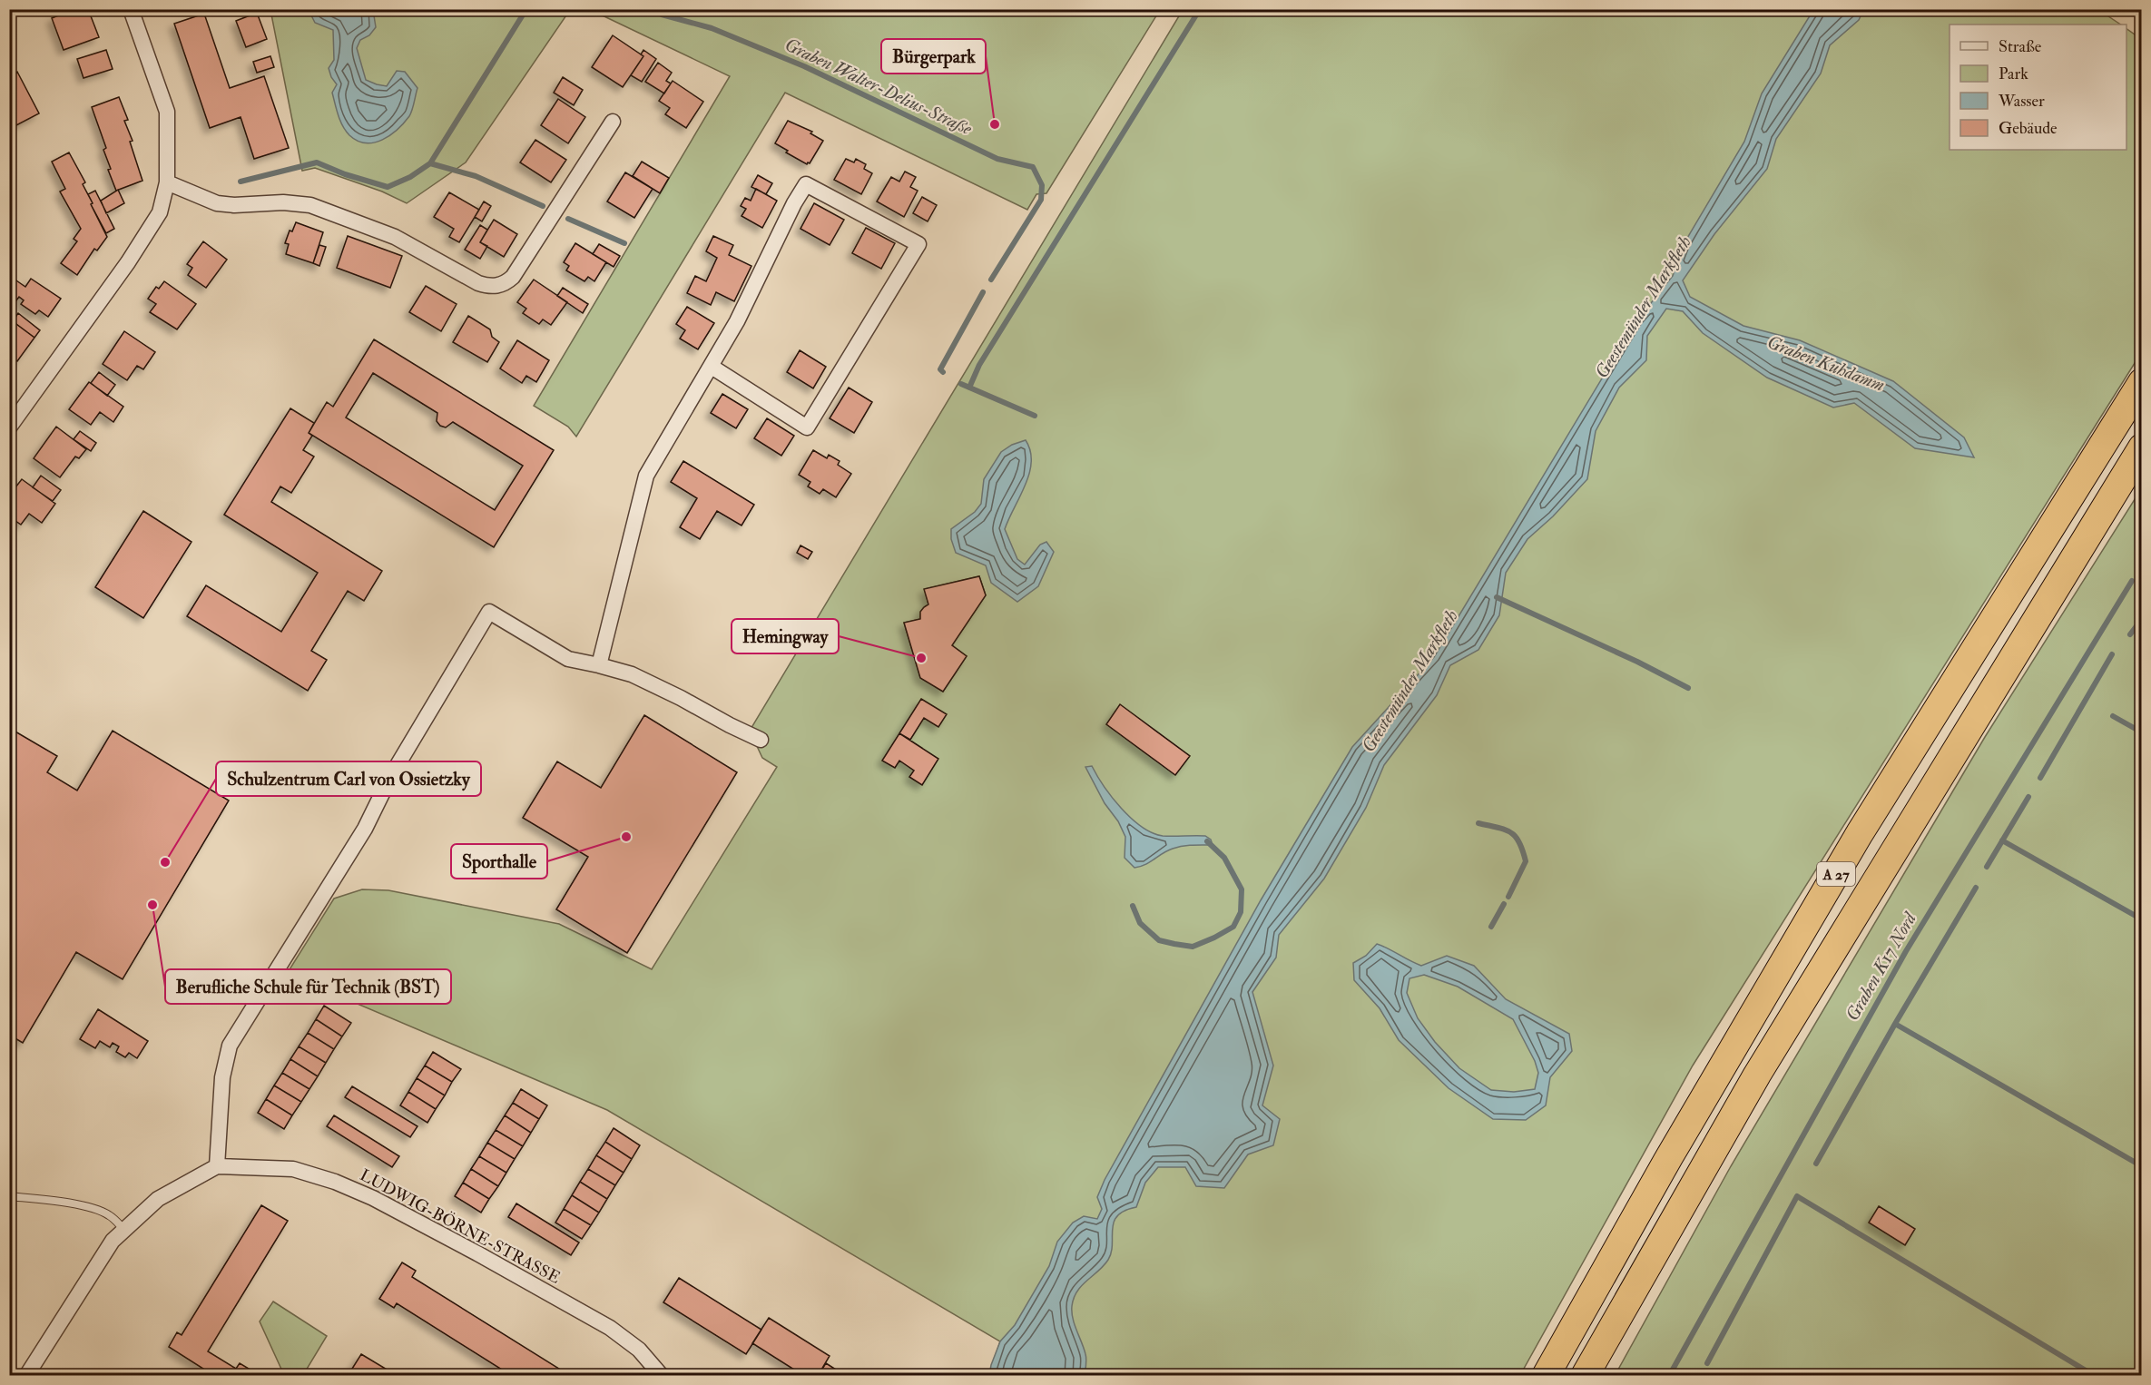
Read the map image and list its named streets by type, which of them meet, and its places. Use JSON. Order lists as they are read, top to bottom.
{
  "streets": {
    "highway": ["A 27"],
    "street": ["LUDWIG-BÖRNE-STRASSE"]
  },
  "water": [
    "Graben Walter-Delius-Straße",
    "Geestemünder Markfleth",
    "Graben Kuhdamm",
    "Graben K17 Nord"
  ],
  "places": [
    "Bürgerpark",
    "Hemingway",
    "Sporthalle",
    "Schulzentrum Carl von Ossietzky",
    "Berufliche Schule für Technik (BST)"
  ],
  "legend": [
    "Straße",
    "Park",
    "Wasser",
    "Gebäude"
  ]
}
